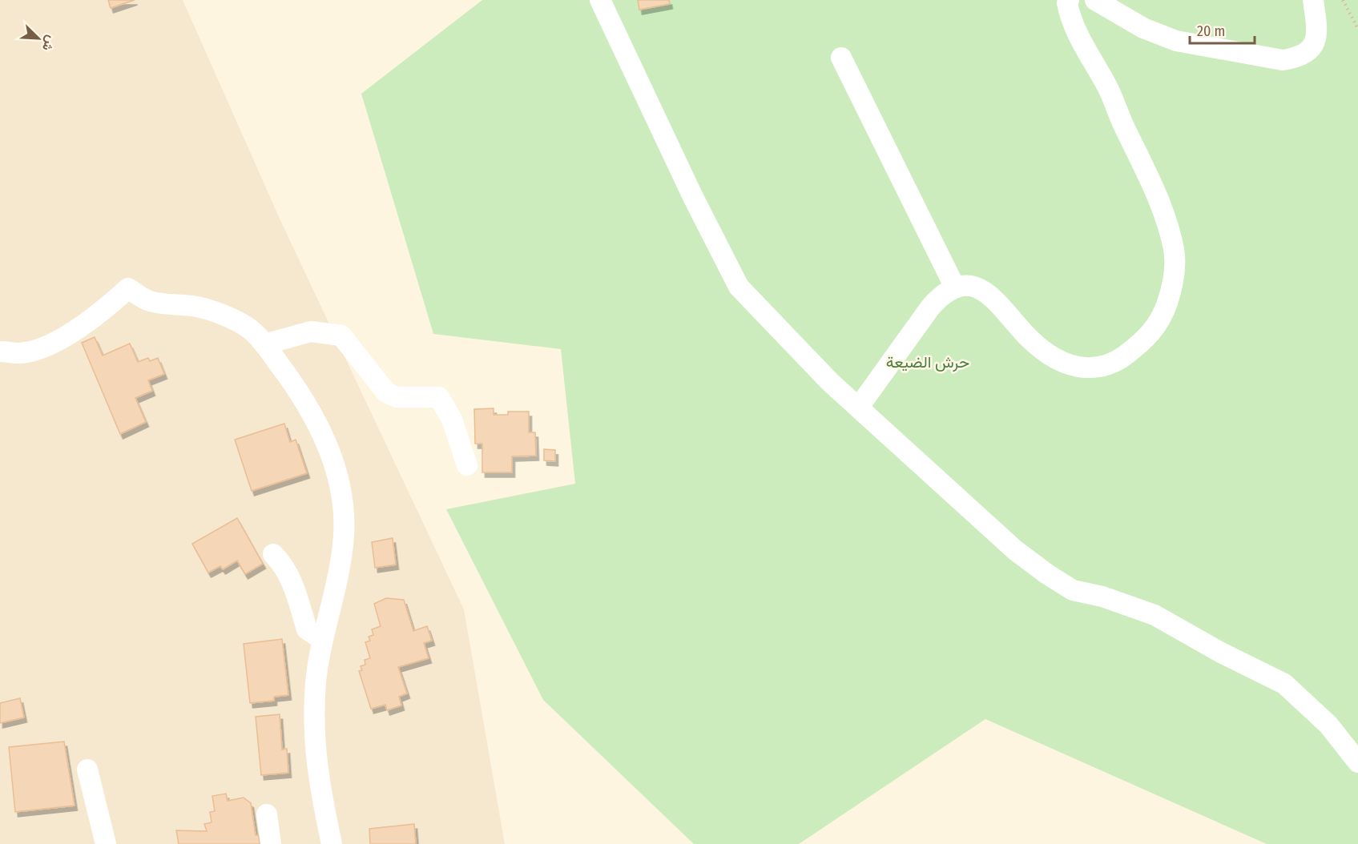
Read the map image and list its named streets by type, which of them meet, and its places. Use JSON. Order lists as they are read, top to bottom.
{
  "parks": ["حرش الضيعة"],
  "scale_bar": "20 m",
  "north": "bottom right"
}
